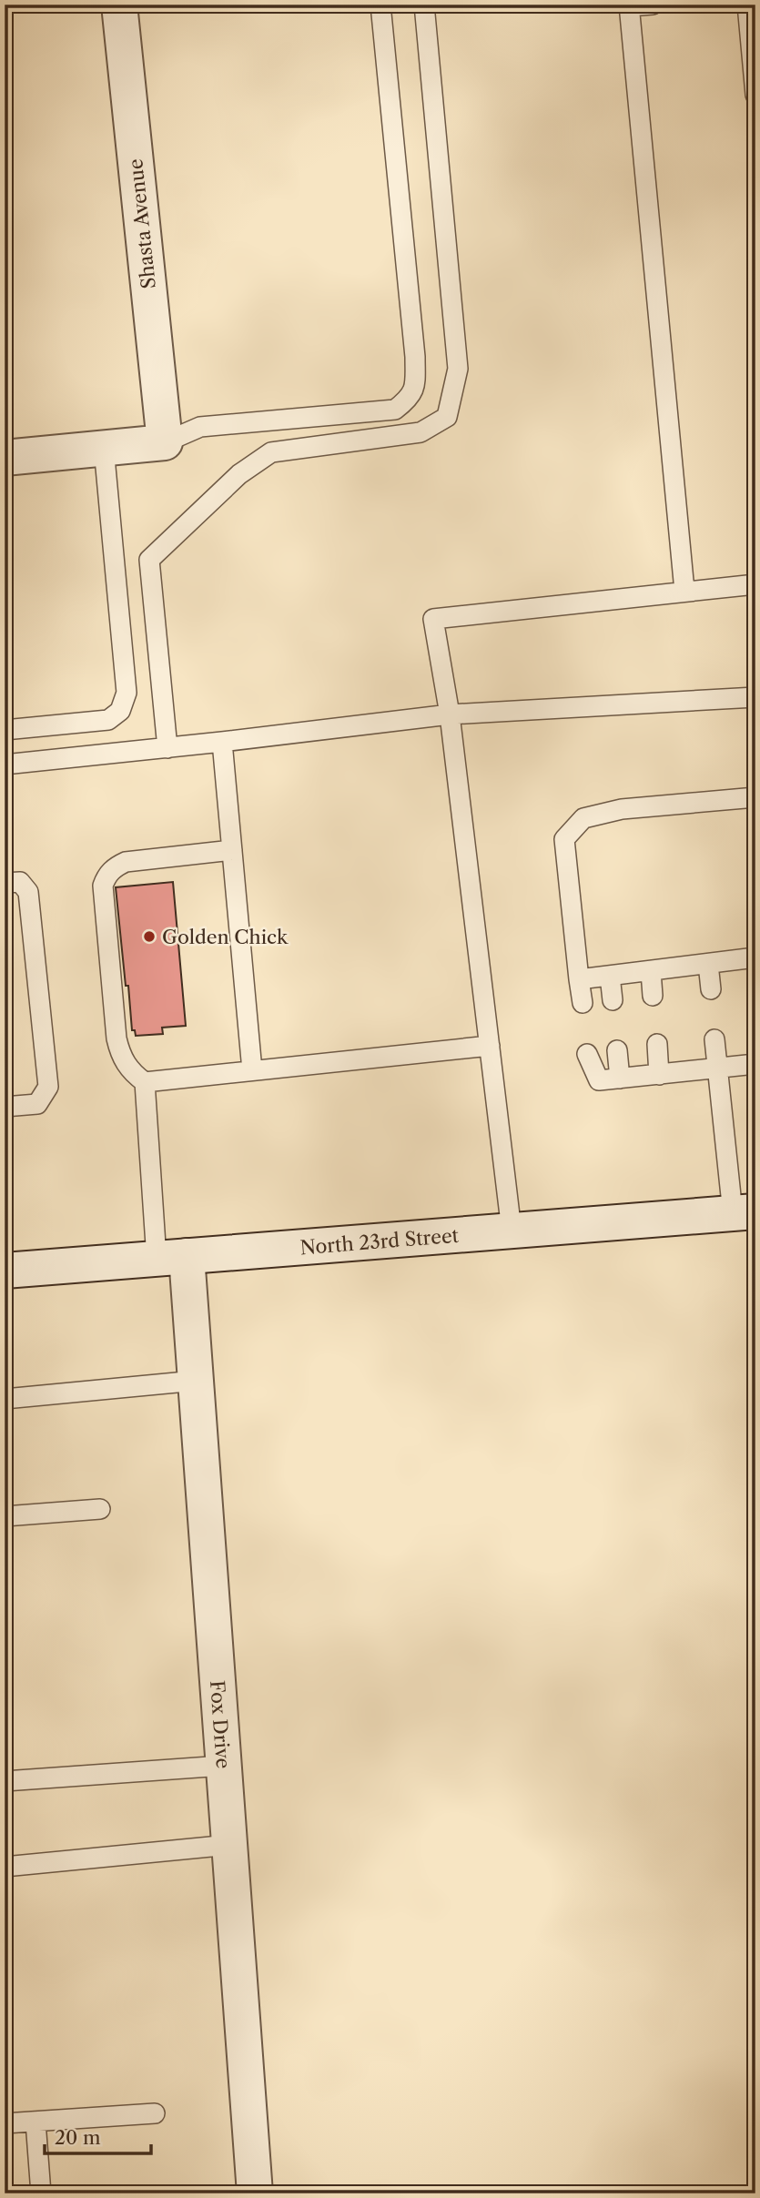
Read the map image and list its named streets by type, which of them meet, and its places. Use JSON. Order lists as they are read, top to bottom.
{
  "streets": {
    "street": ["Shasta Avenue", "North 23rd Street", "Fox Drive"]
  },
  "crossings": [
    ["North 23rd Street", "Fox Drive"]
  ],
  "places": ["Golden Chick"],
  "scale_bar": "20 m"
}
